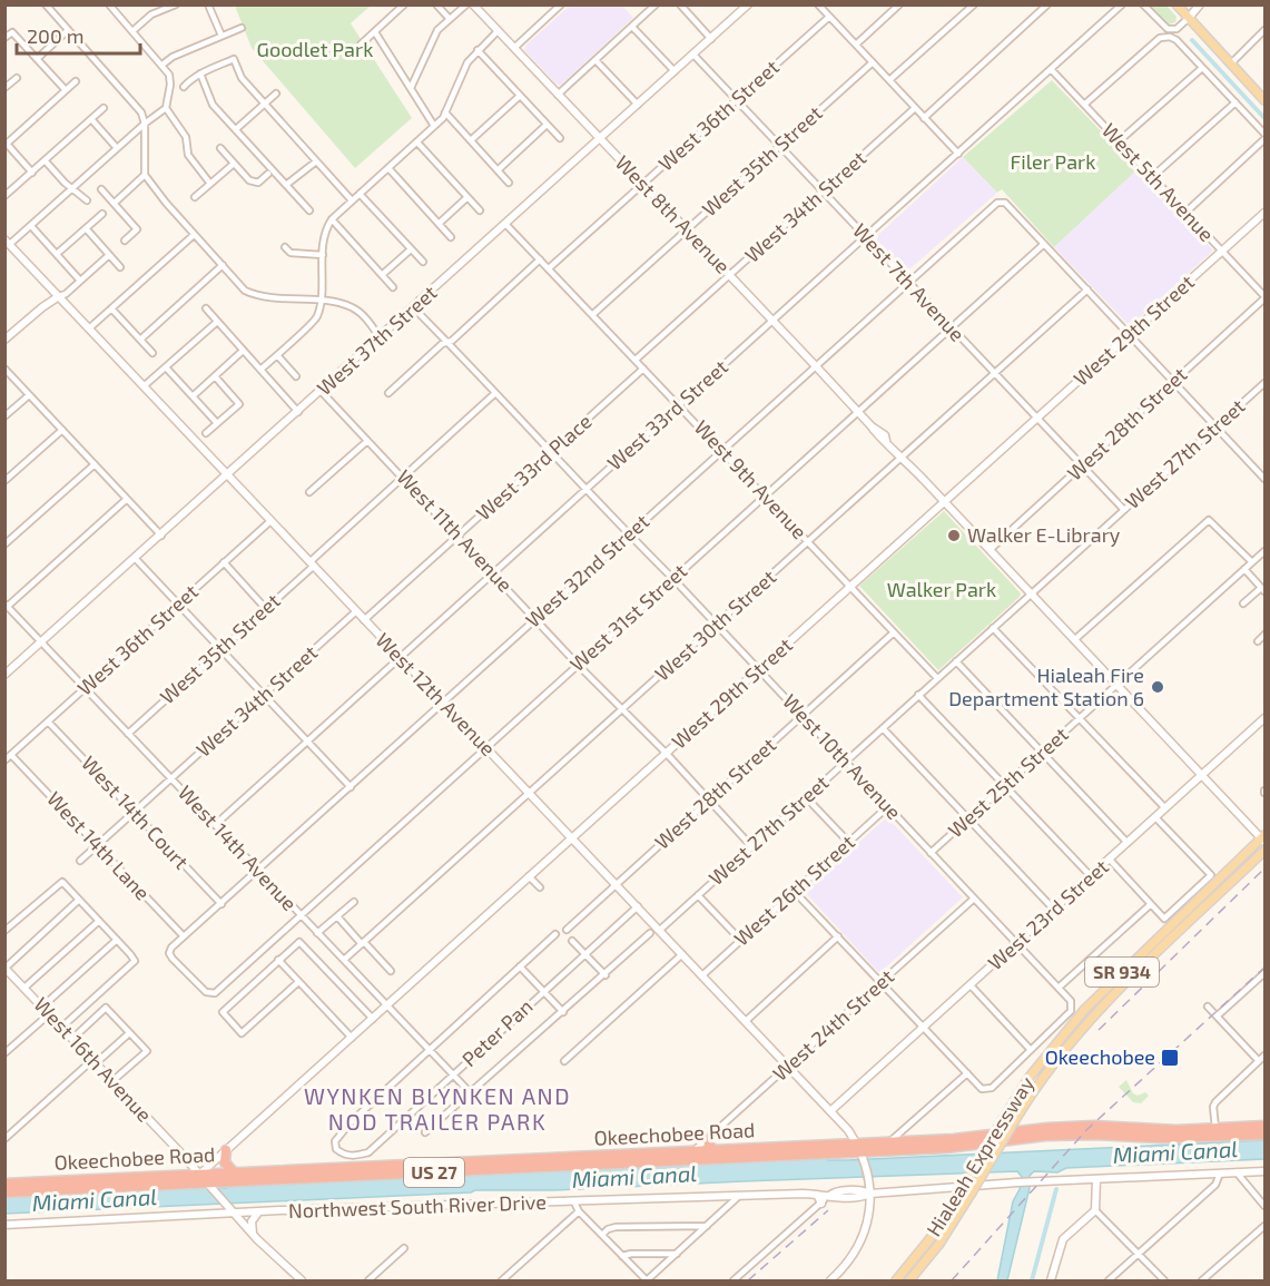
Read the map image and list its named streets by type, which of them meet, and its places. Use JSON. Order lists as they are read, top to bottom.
{
  "streets": {
    "highway": ["Okeechobee Road", "US 27"],
    "main road": ["SR 934", "Hialeah Expressway"],
    "street": [
      "West 36th Street",
      "West 35th Street",
      "West 5th Avenue",
      "West 34th Street",
      "West 8th Avenue",
      "West 7th Avenue",
      "West 29th Street",
      "West 37th Street",
      "West 33rd Street",
      "West 28th Street",
      "West 27th Street",
      "West 33rd Place",
      "West 9th Avenue",
      "West 11th Avenue",
      "West 32nd Street",
      "West 31st Street",
      "West 30th Street",
      "West 12th Avenue",
      "West 10th Avenue",
      "West 25th Street",
      "West 14th Court",
      "West 14th Lane",
      "West 14th Avenue",
      "West 26th Street",
      "West 23rd Street",
      "West 24th Street",
      "Peter Pan",
      "West 16th Avenue",
      "Northwest South River Drive"
    ]
  },
  "crossings": [
    ["West 36th Street", "West 8th Avenue"],
    ["West 36th Street", "West 7th Avenue"],
    ["West 36th Street", "West 9th Avenue"],
    ["West 36th Street", "West 12th Avenue"],
    ["West 36th Street", "West 14th Court"],
    ["West 36th Street", "West 14th Lane"],
    ["West 36th Street", "West 14th Avenue"],
    ["West 35th Street", "West 8th Avenue"],
    ["West 35th Street", "West 7th Avenue"],
    ["West 35th Street", "West 9th Avenue"],
    ["West 35th Street", "West 11th Avenue"],
    ["West 35th Street", "West 12th Avenue"],
    ["West 35th Street", "West 10th Avenue"],
    ["West 35th Street", "West 14th Avenue"],
    ["West 5th Avenue", "West 29th Street"],
    ["West 5th Avenue", "West 33rd Street"],
    ["West 5th Avenue", "West 28th Street"],
    ["West 34th Street", "West 8th Avenue"],
    ["West 34th Street", "West 7th Avenue"],
    ["West 34th Street", "West 9th Avenue"],
    ["West 34th Street", "West 12th Avenue"],
    ["West 34th Street", "West 14th Court"],
    ["West 34th Street", "West 14th Lane"],
    ["West 34th Street", "West 14th Avenue"],
    ["West 8th Avenue", "West 29th Street"],
    ["West 8th Avenue", "West 37th Street"],
    ["West 8th Avenue", "West 33rd Street"],
    ["West 8th Avenue", "West 28th Street"],
    ["West 8th Avenue", "West 27th Street"],
    ["West 8th Avenue", "West 32nd Street"],
    ["West 8th Avenue", "West 31st Street"],
    ["West 8th Avenue", "West 30th Street"],
    ["West 8th Avenue", "West 25th Street"],
    ["West 8th Avenue", "West 23rd Street"],
    ["West 8th Avenue", "Hialeah Expressway"],
    ["West 7th Avenue", "West 29th Street"],
    ["West 7th Avenue", "West 37th Street"],
    ["West 7th Avenue", "West 33rd Street"],
    ["West 7th Avenue", "West 28th Street"],
    ["West 7th Avenue", "West 27th Street"],
    ["West 7th Avenue", "West 32nd Street"],
    ["West 7th Avenue", "West 31st Street"],
    ["West 7th Avenue", "West 30th Street"],
    ["West 29th Street", "West 9th Avenue"],
    ["West 29th Street", "West 11th Avenue"],
    ["West 29th Street", "West 12th Avenue"],
    ["West 29th Street", "West 10th Avenue"],
    ["West 29th Street", "West 14th Avenue"],
    ["West 29th Street", "West 16th Avenue"],
    ["West 29th Street", "Okeechobee Road"],
    ["West 37th Street", "West 9th Avenue"],
    ["West 37th Street", "West 11th Avenue"],
    ["West 37th Street", "West 12th Avenue"],
    ["West 37th Street", "West 10th Avenue"],
    ["West 37th Street", "West 14th Avenue"],
    ["West 33rd Street", "West 9th Avenue"],
    ["West 33rd Street", "West 11th Avenue"],
    ["West 33rd Street", "West 12th Avenue"],
    ["West 33rd Street", "West 10th Avenue"],
    ["West 33rd Street", "West 14th Avenue"],
    ["West 28th Street", "West 9th Avenue"],
    ["West 28th Street", "West 11th Avenue"],
    ["West 28th Street", "West 12th Avenue"],
    ["West 28th Street", "West 10th Avenue"],
    ["West 27th Street", "West 9th Avenue"],
    ["West 27th Street", "West 11th Avenue"],
    ["West 27th Street", "West 12th Avenue"],
    ["West 27th Street", "West 10th Avenue"],
    ["West 33rd Place", "West 9th Avenue"],
    ["West 33rd Place", "West 11th Avenue"],
    ["West 33rd Place", "West 12th Avenue"],
    ["West 33rd Place", "West 10th Avenue"],
    ["West 9th Avenue", "West 32nd Street"],
    ["West 9th Avenue", "West 31st Street"],
    ["West 9th Avenue", "West 30th Street"],
    ["West 11th Avenue", "West 32nd Street"],
    ["West 11th Avenue", "West 31st Street"],
    ["West 11th Avenue", "West 30th Street"],
    ["West 32nd Street", "West 31st Street"],
    ["West 32nd Street", "West 12th Avenue"],
    ["West 32nd Street", "West 10th Avenue"],
    ["West 32nd Street", "West 14th Court"],
    ["West 32nd Street", "West 14th Lane"],
    ["West 32nd Street", "West 14th Avenue"],
    ["West 31st Street", "West 12th Avenue"],
    ["West 31st Street", "West 10th Avenue"],
    ["West 31st Street", "West 14th Avenue"],
    ["West 30th Street", "West 12th Avenue"],
    ["West 30th Street", "West 10th Avenue"],
    ["West 30th Street", "West 14th Avenue"],
    ["West 12th Avenue", "West 26th Street"],
    ["West 12th Avenue", "West 23rd Street"],
    ["West 12th Avenue", "West 24th Street"],
    ["West 12th Avenue", "Peter Pan"],
    ["West 12th Avenue", "Okeechobee Road"],
    ["West 10th Avenue", "West 25th Street"],
    ["West 10th Avenue", "West 26th Street"],
    ["West 10th Avenue", "West 23rd Street"],
    ["West 10th Avenue", "West 24th Street"],
    ["West 14th Avenue", "Peter Pan"],
    ["West 24th Street", "Okeechobee Road"],
    ["West 16th Avenue", "Okeechobee Road"],
    ["West 16th Avenue", "Northwest South River Drive"]
  ],
  "districts": ["WYNKEN BLYNKEN AND NOD TRAILER PARK"],
  "water": ["Miami Canal"],
  "parks": ["Goodlet Park", "Filer Park", "Walker Park"],
  "places": {
    "other": ["Walker E-Library", "Hialeah Fire Department Station 6"],
    "transit": ["Okeechobee"]
  },
  "scale_bar": "200 m"
}
